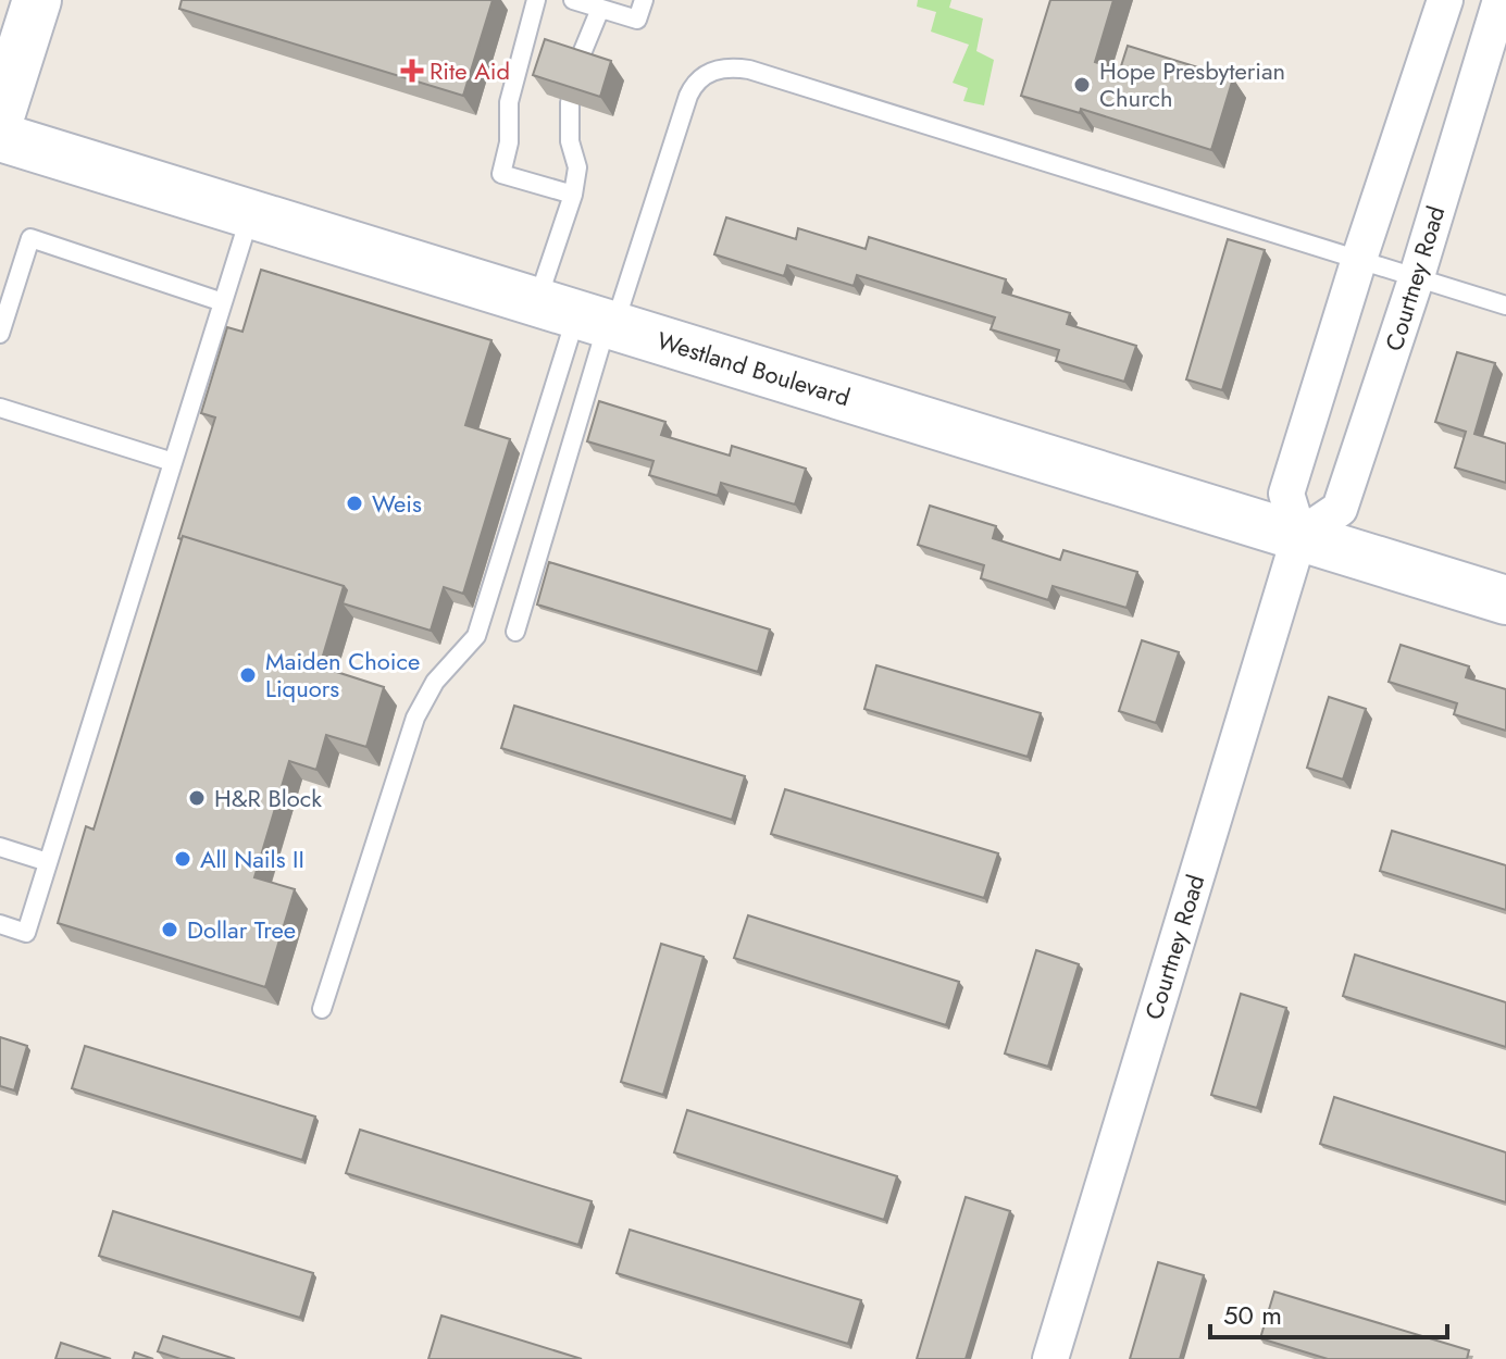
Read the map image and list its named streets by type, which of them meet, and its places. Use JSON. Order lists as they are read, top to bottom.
{
  "streets": {
    "street": ["Courtney Road", "Westland Boulevard"]
  },
  "crossings": [
    ["Courtney Road", "Westland Boulevard"]
  ],
  "places": {
    "health": ["Rite Aid"],
    "other": [
      "Hope Presbyterian Church",
      "Weis",
      "Maiden Choice Liquors",
      "H&R Block",
      "All Nails II",
      "Dollar Tree"
    ]
  },
  "scale_bar": "50 m"
}
